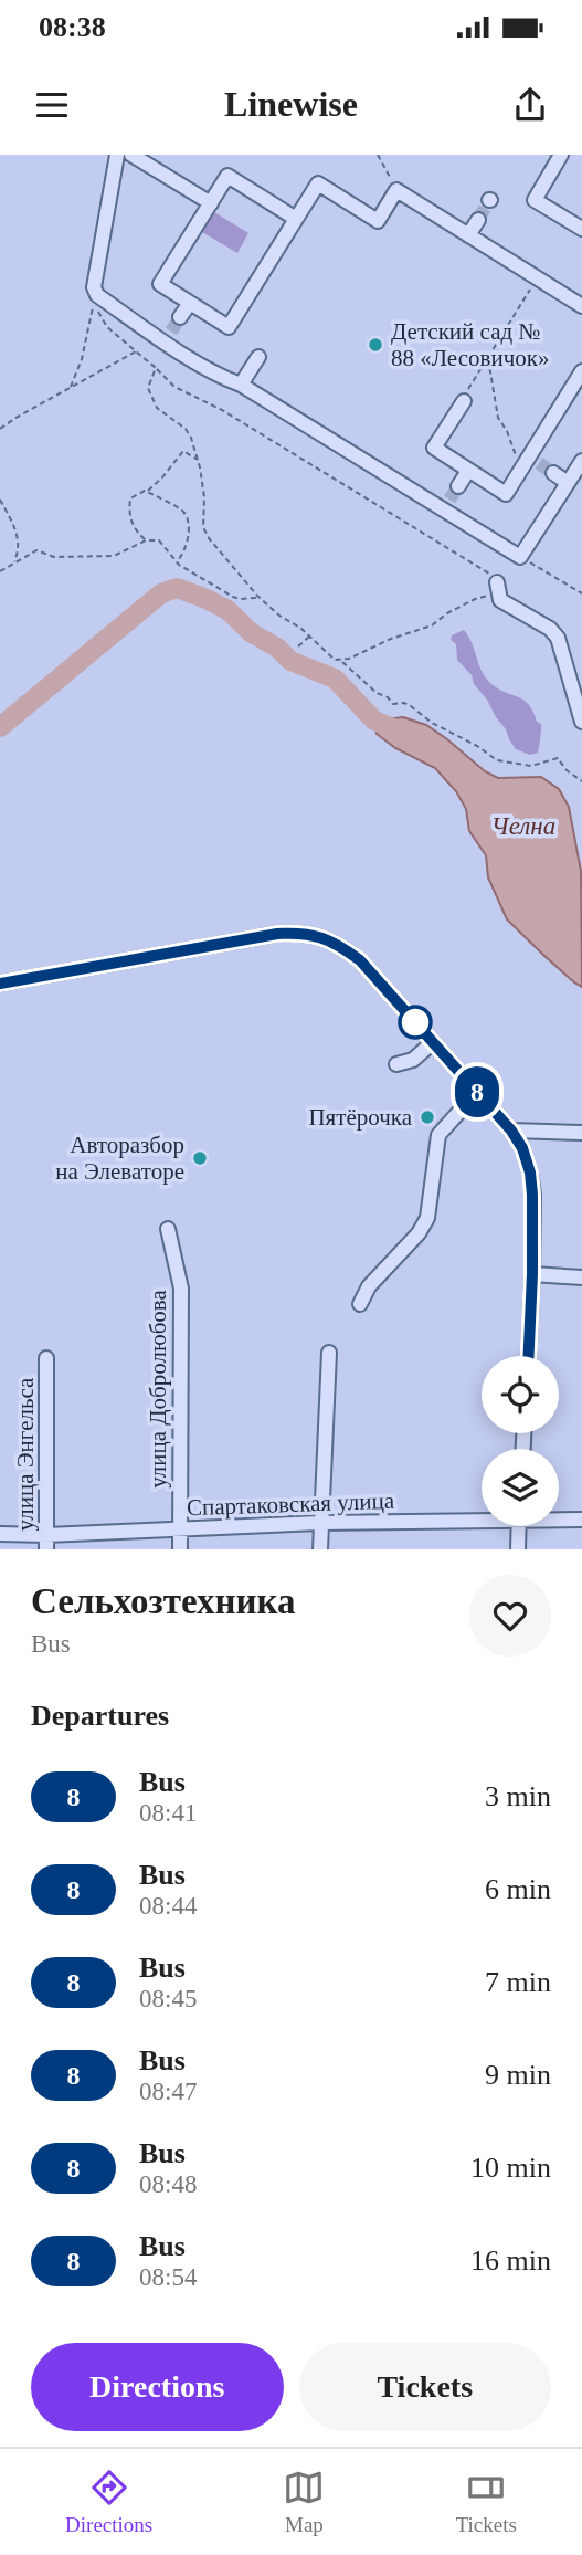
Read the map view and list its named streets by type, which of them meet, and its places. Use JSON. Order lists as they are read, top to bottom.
{
  "streets": {
    "street": ["улица Добролюбова", "улица Энгельса", "Спартаковская улица"]
  },
  "crossings": [
    ["улица Добролюбова", "Спартаковская улица"],
    ["улица Энгельса", "Спартаковская улица"]
  ],
  "water": ["Челна"],
  "places": ["Детский сад № 88 «Лесовичок»", "Пятёрочка", "Авторазбор на Элеваторе"],
  "lines": ["bus line 8"],
  "page": {
    "status": "08:38",
    "header": "Linewise",
    "on_map": "8",
    "heading": [
      ["Сельхозтехника", "Bus"],
      "Departures"
    ],
    "list": [
      {
        "mark": "8",
        "name": "Bus",
        "note": "08:41",
        "value": "3 min"
      },
      {
        "mark": "8",
        "name": "Bus",
        "note": "08:44",
        "value": "6 min"
      },
      {
        "mark": "8",
        "name": "Bus",
        "note": "08:45",
        "value": "7 min"
      },
      {
        "mark": "8",
        "name": "Bus",
        "note": "08:47",
        "value": "9 min"
      },
      {
        "mark": "8",
        "name": "Bus",
        "note": "08:48",
        "value": "10 min"
      },
      {
        "mark": "8",
        "name": "Bus",
        "note": "08:54",
        "value": "16 min"
      }
    ],
    "buttons": ["Directions", "Tickets"],
    "tabs": ["Directions", "Map", "Tickets"]
  }
}
